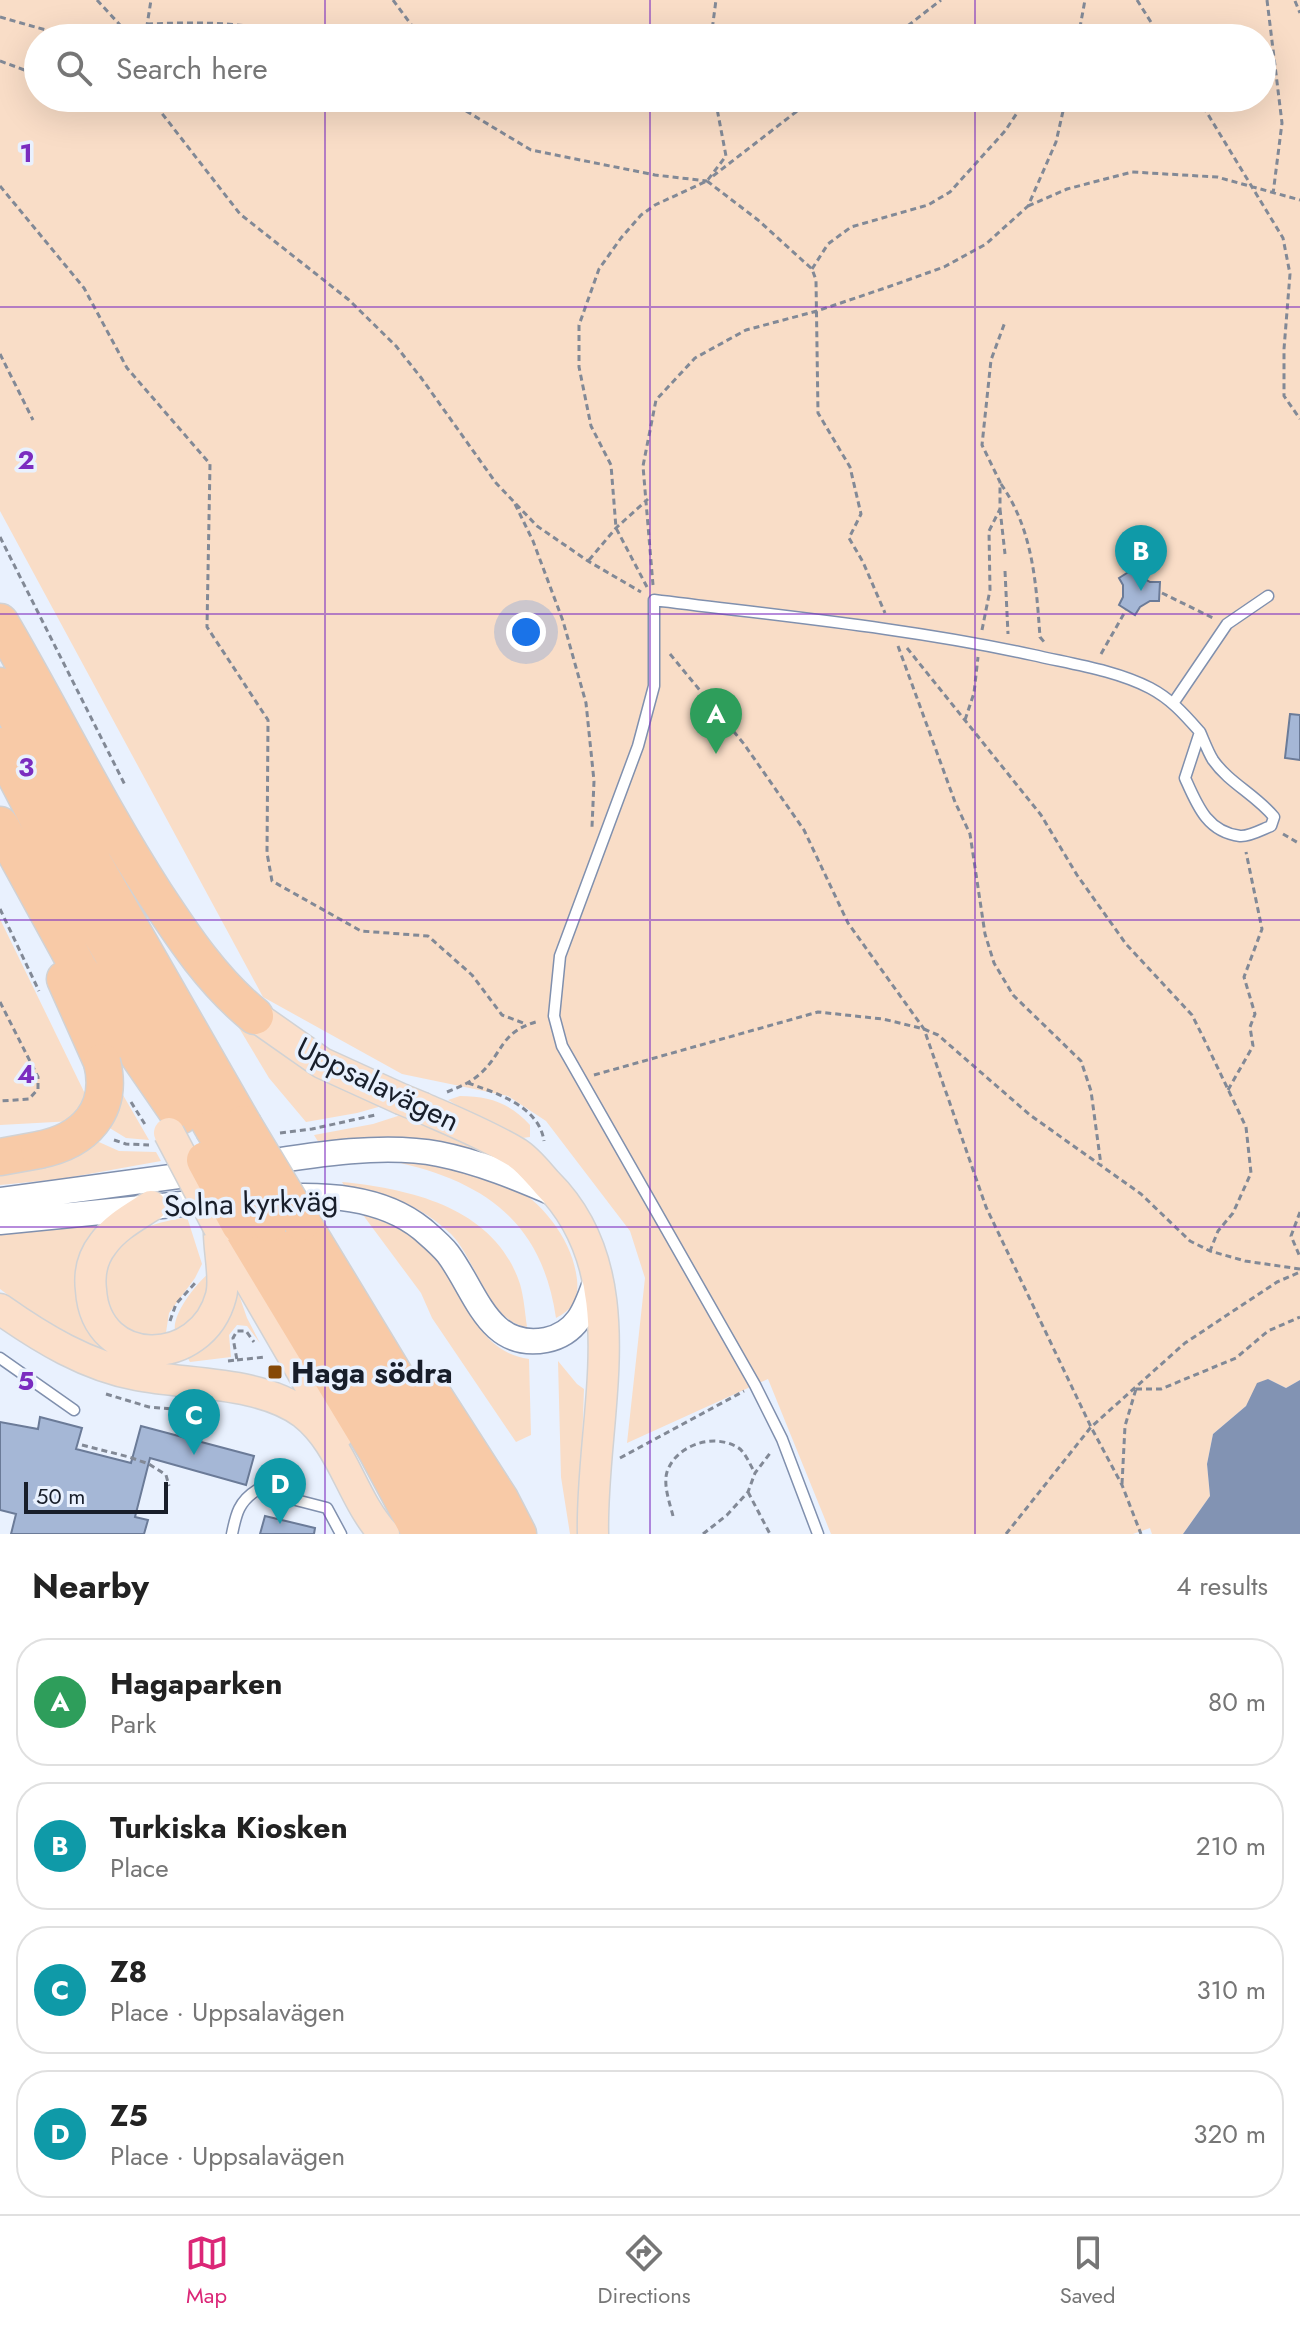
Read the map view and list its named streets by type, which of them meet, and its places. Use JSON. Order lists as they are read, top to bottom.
{
  "streets": {
    "highway": ["Uppsalavägen"],
    "street": ["Solna kyrkväg"]
  },
  "crossings": [
    ["Uppsalavägen", "Solna kyrkväg"]
  ],
  "places": {
    "transit": ["Haga södra"]
  },
  "scale_bar": "50 m",
  "page": {
    "search": "Search here",
    "pins": [
      "B",
      "A",
      "C",
      "D"
    ],
    "scale": "50 m",
    "heading": ["Nearby", "4 results"],
    "list": [
      {
        "mark": "A",
        "name": "Hagaparken",
        "note": "Park",
        "value": "80 m"
      },
      {
        "mark": "B",
        "name": "Turkiska Kiosken",
        "note": "Place",
        "value": "210 m"
      },
      {
        "mark": "C",
        "name": "Z8",
        "note": "Place · Uppsalavägen",
        "value": "310 m"
      },
      {
        "mark": "D",
        "name": "Z5",
        "note": "Place · Uppsalavägen",
        "value": "320 m"
      }
    ],
    "nav": ["Map", "Directions", "Saved"]
  },
  "grid": {
    "rows": [
      "1",
      "2",
      "3",
      "4",
      "5"
    ]
  }
}
